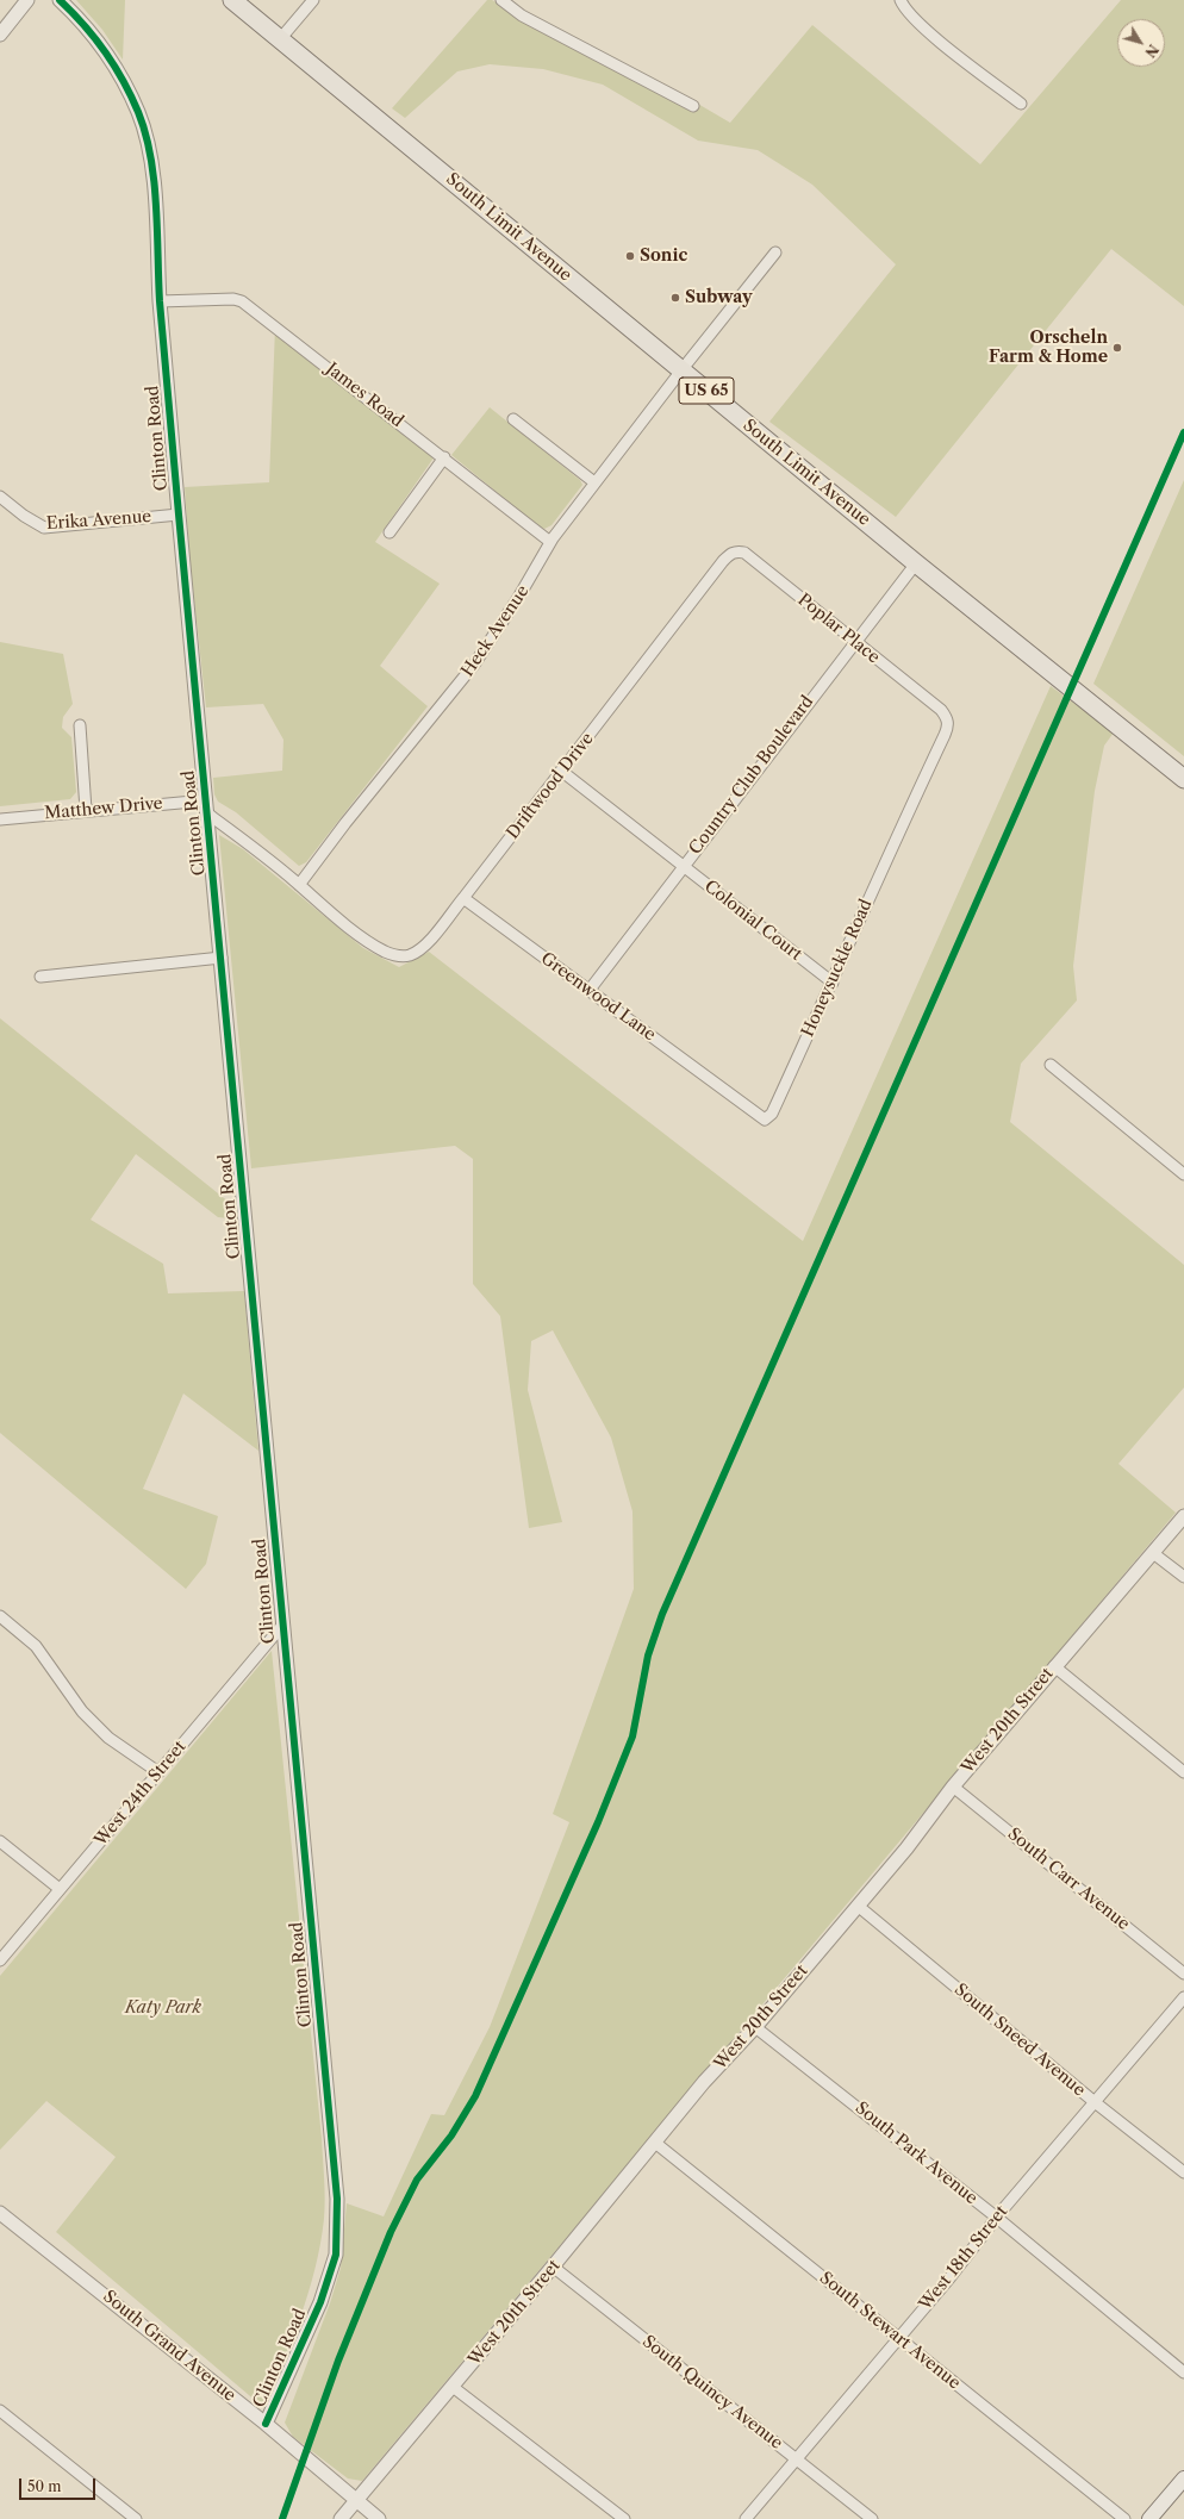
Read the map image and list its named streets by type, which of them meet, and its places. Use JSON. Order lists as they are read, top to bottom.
{
  "streets": {
    "highway": ["South Limit Avenue", "US 65"],
    "street": [
      "James Road",
      "Clinton Road",
      "Erika Avenue",
      "Poplar Place",
      "Heck Avenue",
      "Country Club Boulevard",
      "Driftwood Drive",
      "Matthew Drive",
      "Colonial Court",
      "Honeysuckle Road",
      "Greenwood Lane",
      "West 20th Street",
      "West 24th Street",
      "South Carr Avenue",
      "South Sneed Avenue",
      "South Park Avenue",
      "West 18th Street",
      "South Stewart Avenue",
      "South Grand Avenue",
      "South Quincy Avenue"
    ]
  },
  "crossings": [
    ["South Limit Avenue", "Heck Avenue"],
    ["South Limit Avenue", "Country Club Boulevard"],
    ["James Road", "Clinton Road"],
    ["James Road", "Heck Avenue"],
    ["Clinton Road", "Erika Avenue"],
    ["Clinton Road", "Matthew Drive"],
    ["Clinton Road", "West 24th Street"],
    ["Clinton Road", "South Grand Avenue"],
    ["Poplar Place", "Country Club Boulevard"],
    ["Poplar Place", "Driftwood Drive"],
    ["Poplar Place", "Honeysuckle Road"],
    ["Heck Avenue", "Driftwood Drive"],
    ["Country Club Boulevard", "Colonial Court"],
    ["Country Club Boulevard", "Greenwood Lane"],
    ["Driftwood Drive", "Colonial Court"],
    ["Driftwood Drive", "Greenwood Lane"],
    ["Colonial Court", "Honeysuckle Road"],
    ["Honeysuckle Road", "Greenwood Lane"],
    ["West 20th Street", "South Carr Avenue"],
    ["West 20th Street", "South Sneed Avenue"],
    ["West 20th Street", "South Park Avenue"],
    ["West 20th Street", "South Stewart Avenue"],
    ["West 20th Street", "South Grand Avenue"],
    ["West 20th Street", "South Quincy Avenue"],
    ["South Sneed Avenue", "West 18th Street"],
    ["South Park Avenue", "West 18th Street"],
    ["West 18th Street", "South Stewart Avenue"],
    ["West 18th Street", "South Quincy Avenue"]
  ],
  "parks": ["Katy Park"],
  "places": ["Sonic", "Subway", "Orscheln Farm & Home"],
  "scale_bar": "50 m",
  "north": "bottom right"
}
